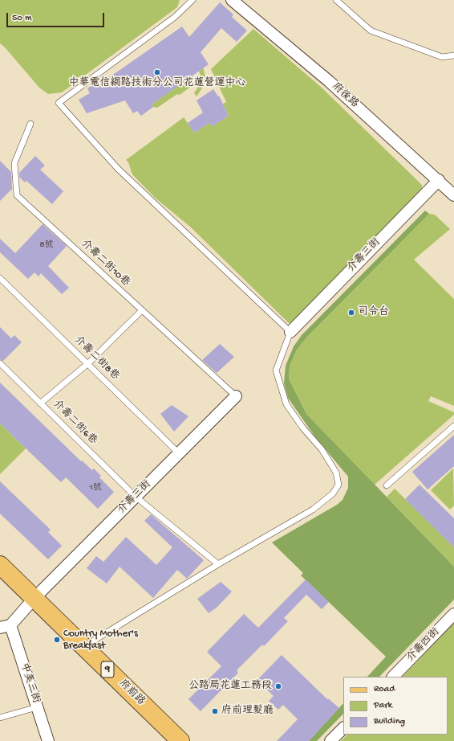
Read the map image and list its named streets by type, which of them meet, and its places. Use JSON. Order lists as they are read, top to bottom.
{
  "streets": {
    "main road": ["9", "府前路"],
    "street": [
      "府後路",
      "介壽三街",
      "介壽四街",
      "中美三街"
    ],
    "lane": ["介壽二街10巷", "介壽二街8巷", "介壽二街6巷"]
  },
  "crossings": [
    ["府後路", "介壽三街"],
    ["介壽三街", "介壽二街10巷"],
    ["介壽三街", "介壽二街8巷"],
    ["介壽三街", "介壽二街6巷"],
    ["介壽三街", "中美三街"],
    ["介壽三街", "府前路"]
  ],
  "places": [
    "中華電信網路技術分公司花蓮營運中心",
    "司令台",
    "Country Mother's Breakfast",
    "公路局花蓮工務段",
    "府前理髮廳"
  ],
  "house_numbers": ["8號", "1號"],
  "legend": ["Road", "Park", "Building"],
  "scale_bar": "50 m"
}
